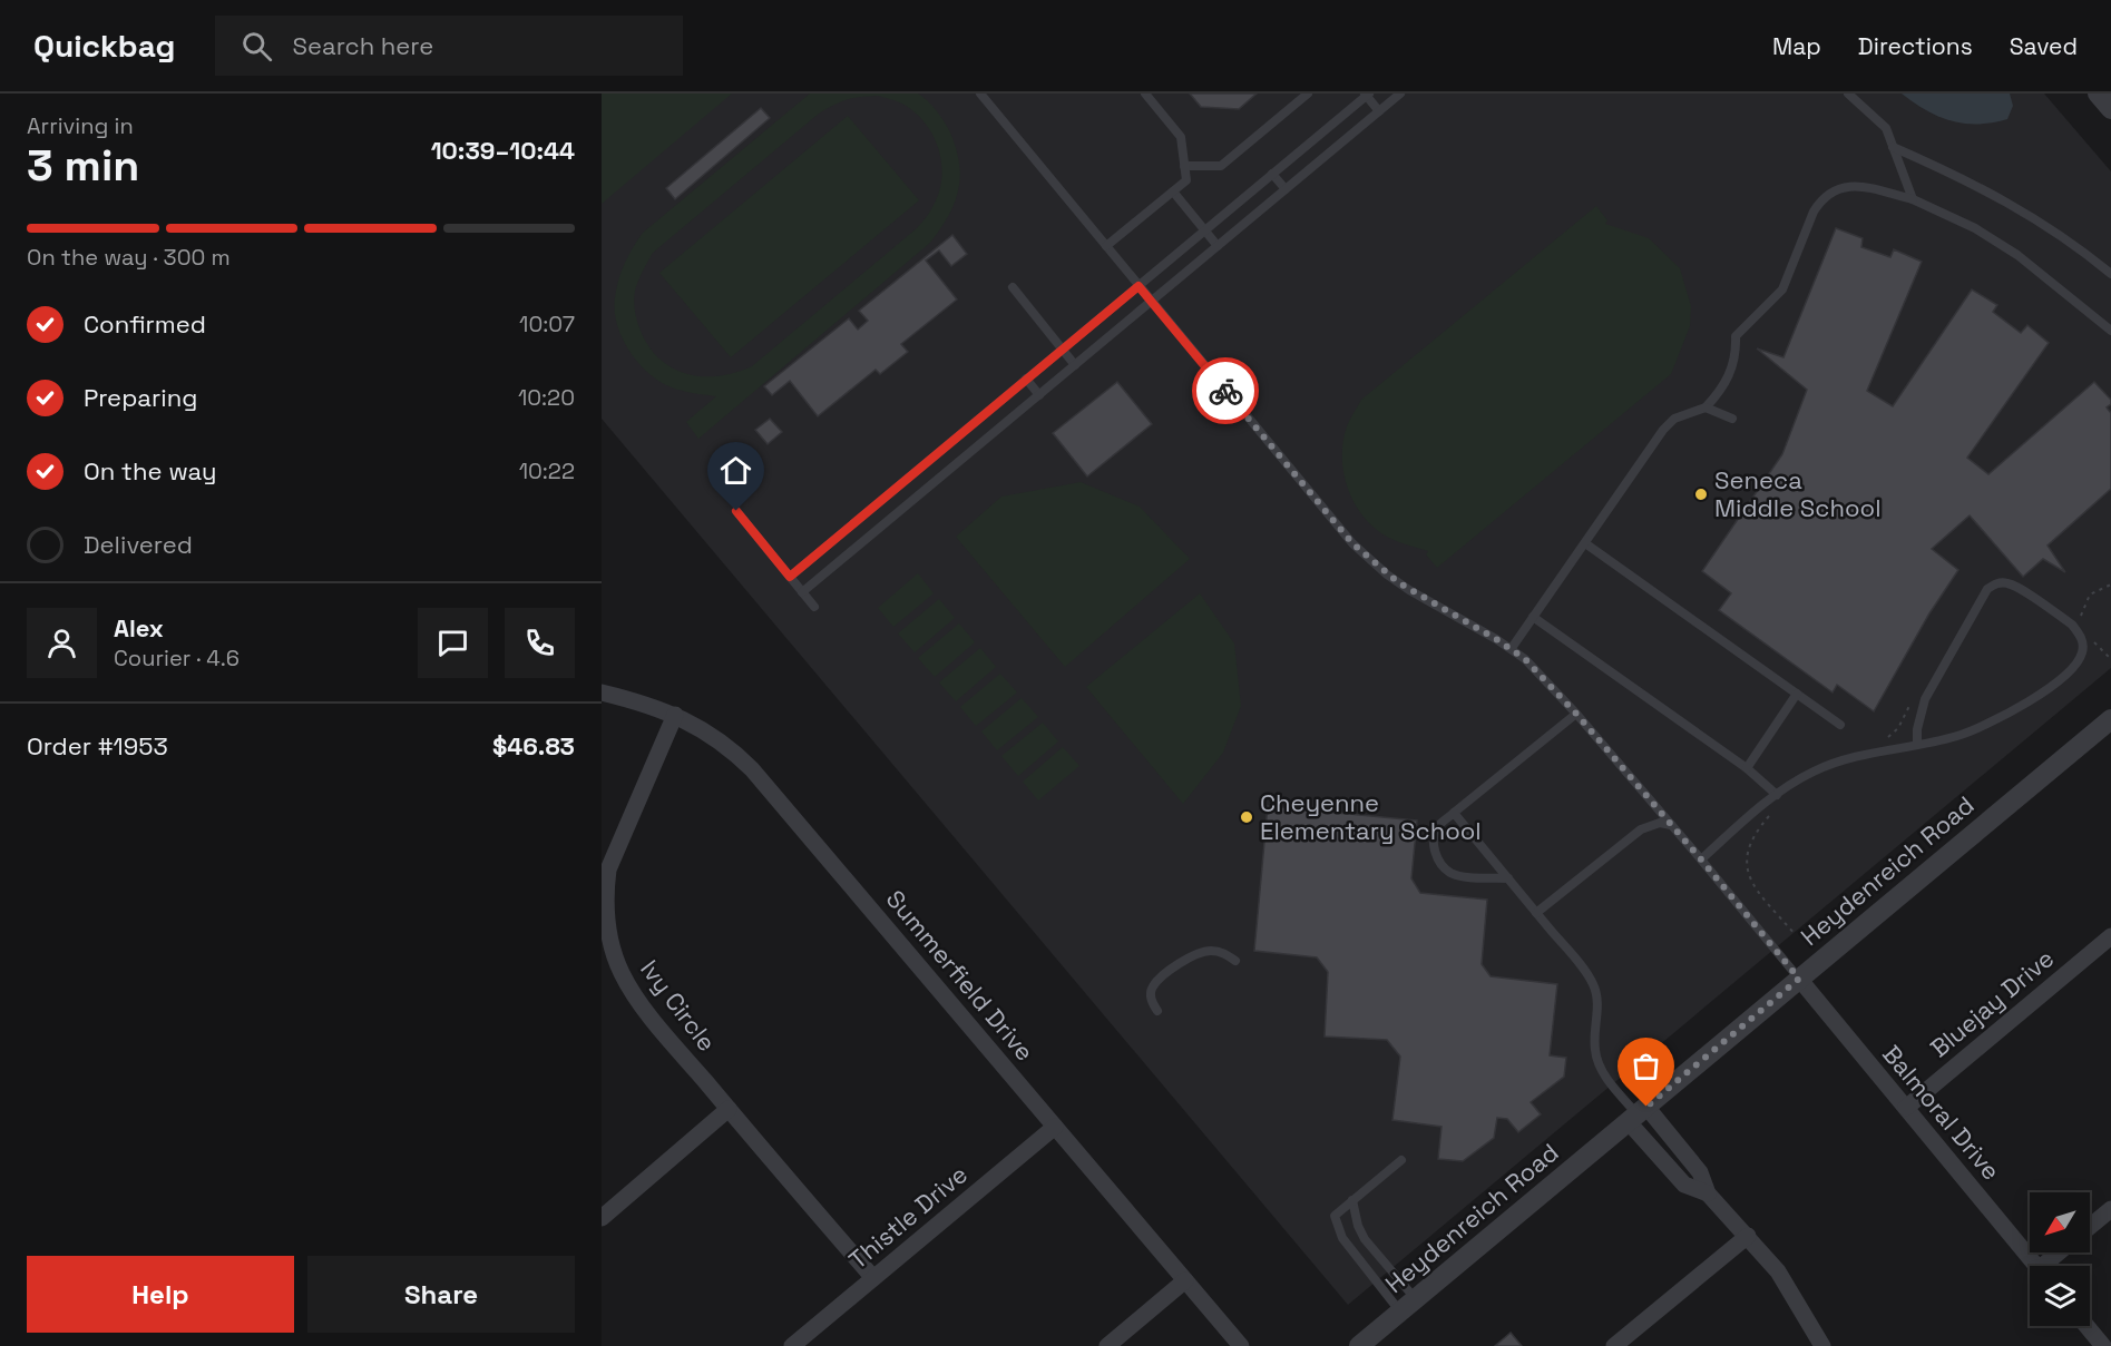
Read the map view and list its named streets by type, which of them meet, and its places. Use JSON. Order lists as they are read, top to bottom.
{
  "streets": {
    "street": [
      "Heydenreich Road",
      "Summerfield Drive",
      "Bluejay Drive",
      "Ivy Circle",
      "Balmoral Drive",
      "Thistle Drive"
    ]
  },
  "crossings": [
    ["Heydenreich Road", "Balmoral Drive"],
    ["Summerfield Drive", "Ivy Circle"],
    ["Summerfield Drive", "Thistle Drive"],
    ["Bluejay Drive", "Balmoral Drive"],
    ["Ivy Circle", "Thistle Drive"]
  ],
  "places": ["Seneca Middle School", "Cheyenne Elementary School"],
  "north": "bottom left",
  "page": {
    "header": "Quickbag",
    "search": "Search here",
    "nav": ["Map", "Directions", "Saved"],
    "heading": ["3 min", "Arriving in", "10:39–10:44"],
    "panel": [
      "Alex",
      "Courier · 4.6",
      "Order #1953",
      "$46.83"
    ],
    "bar": "On the way · 300 m",
    "list": [
      ["Confirmed", "10:07"],
      ["Preparing", "10:20"],
      ["On the way", "10:22"],
      "Delivered"
    ],
    "buttons": ["Help", "Share"]
  }
}
